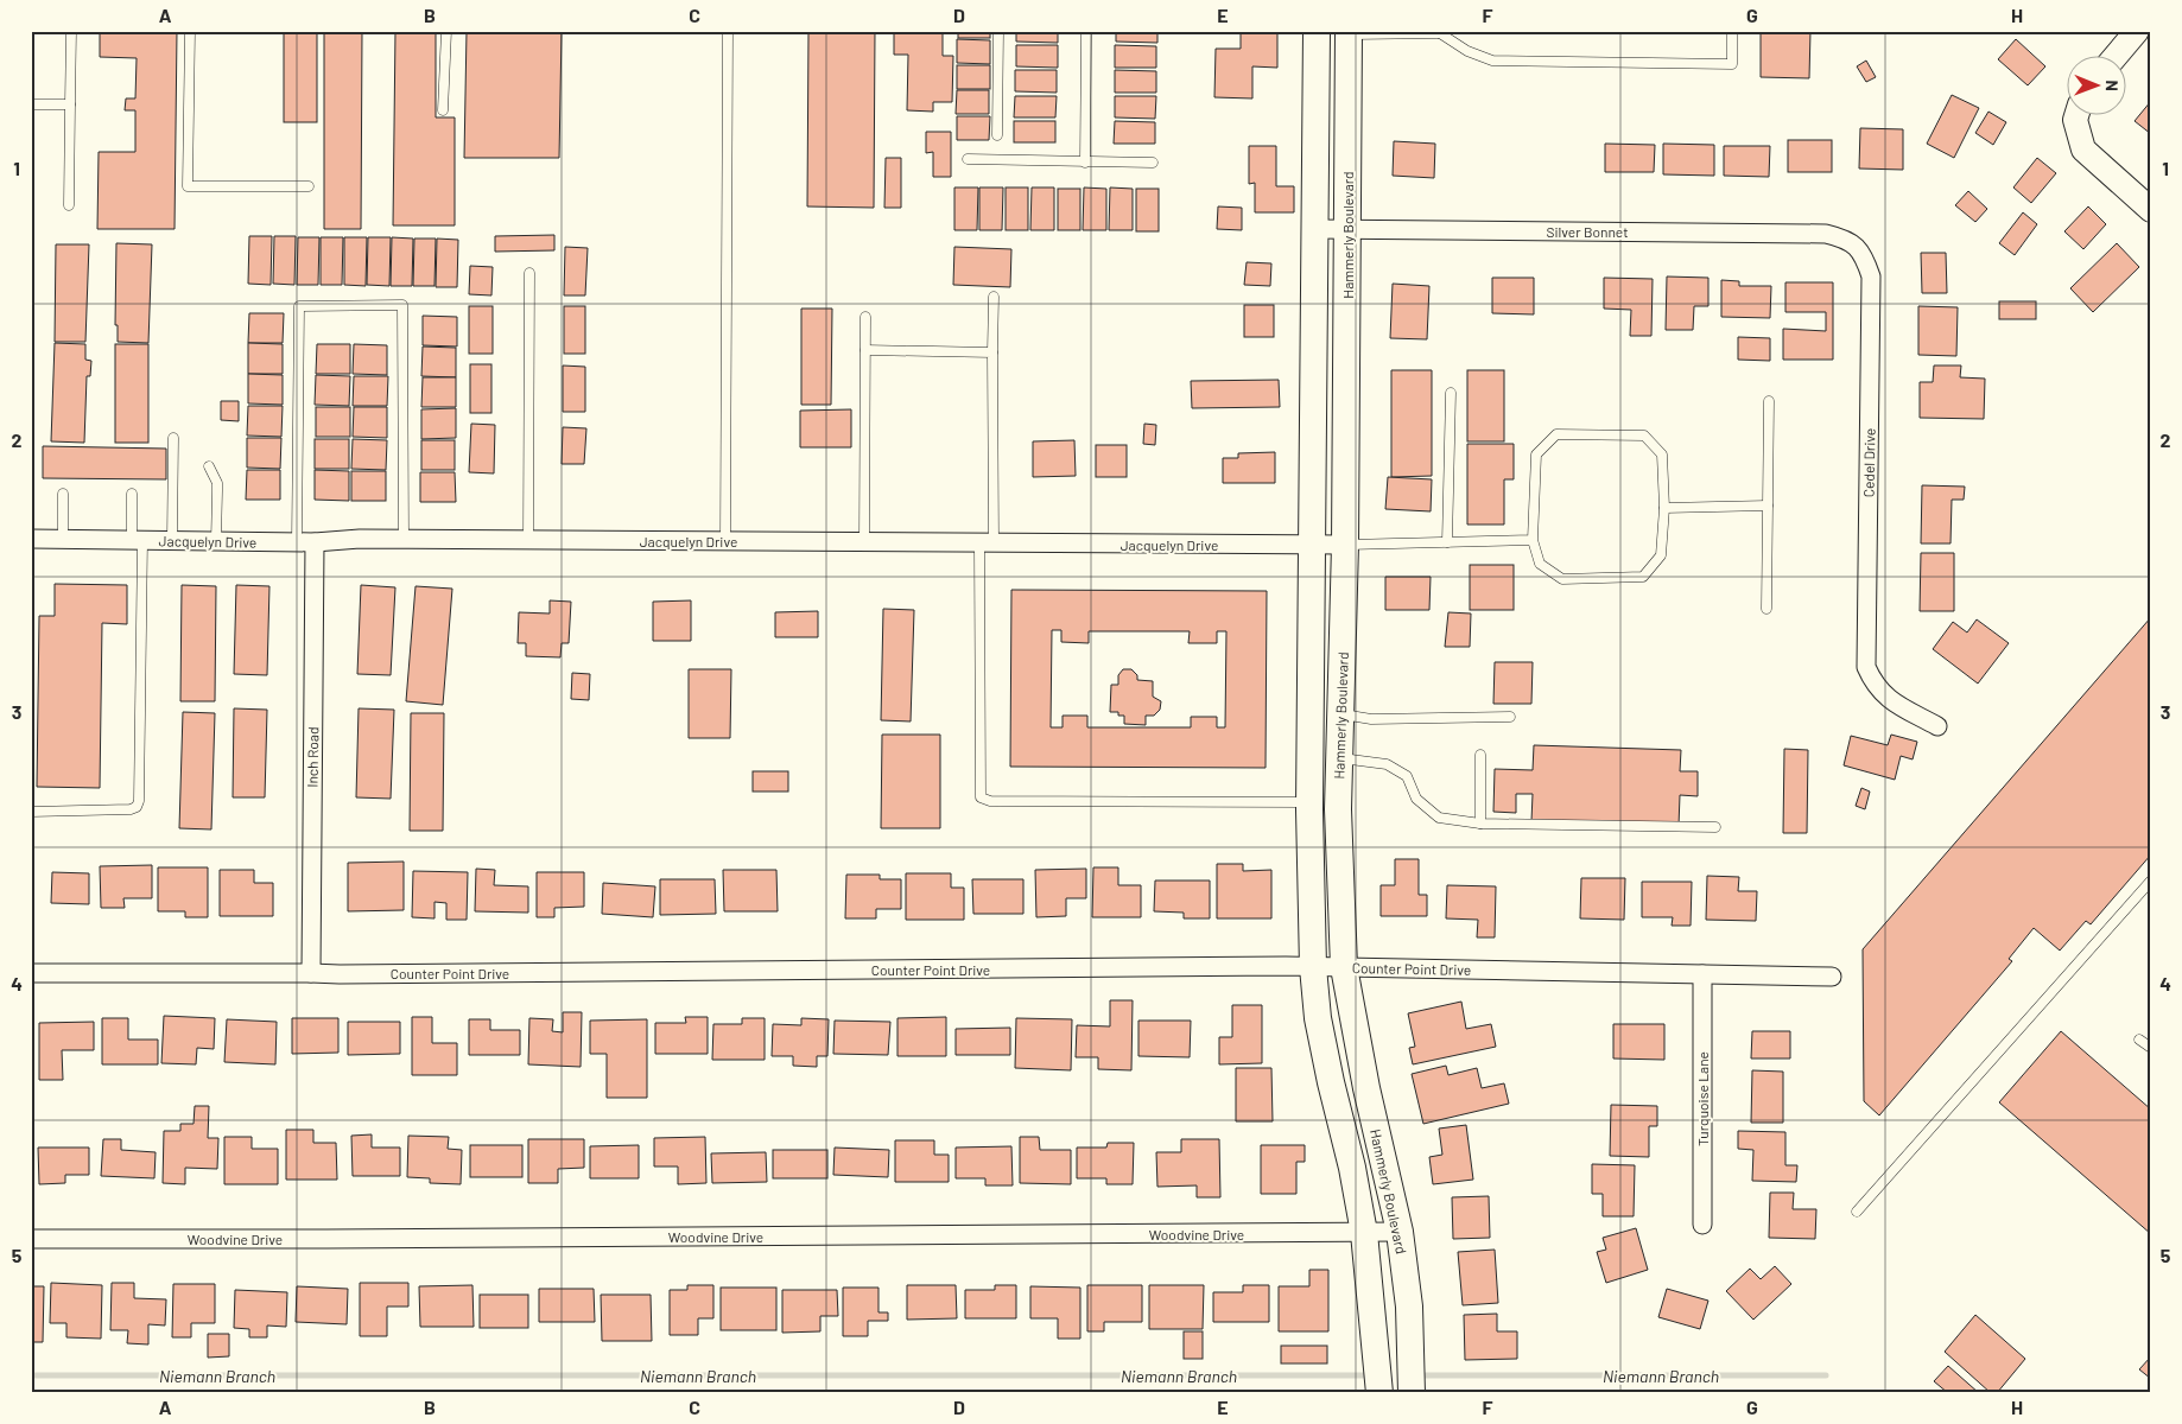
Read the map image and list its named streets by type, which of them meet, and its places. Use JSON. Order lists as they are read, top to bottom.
{
  "streets": {
    "main road": ["Hammerly Boulevard"],
    "street": [
      "Silver Bonnet",
      "Cedel Drive",
      "Jacquelyn Drive",
      "Inch Road",
      "Counter Point Drive",
      "Turquoise Lane",
      "Woodvine Drive"
    ]
  },
  "crossings": [
    ["Silver Bonnet", "Hammerly Boulevard"],
    ["Silver Bonnet", "Cedel Drive"],
    ["Hammerly Boulevard", "Jacquelyn Drive"],
    ["Hammerly Boulevard", "Counter Point Drive"],
    ["Hammerly Boulevard", "Woodvine Drive"],
    ["Jacquelyn Drive", "Inch Road"],
    ["Inch Road", "Counter Point Drive"],
    ["Counter Point Drive", "Turquoise Lane"]
  ],
  "water": ["Niemann Branch"],
  "north": "right",
  "grid": {
    "columns": [
      "A",
      "B",
      "C",
      "D",
      "E",
      "F",
      "G",
      "H"
    ],
    "rows": [
      "1",
      "2",
      "3",
      "4",
      "5"
    ]
  }
}
